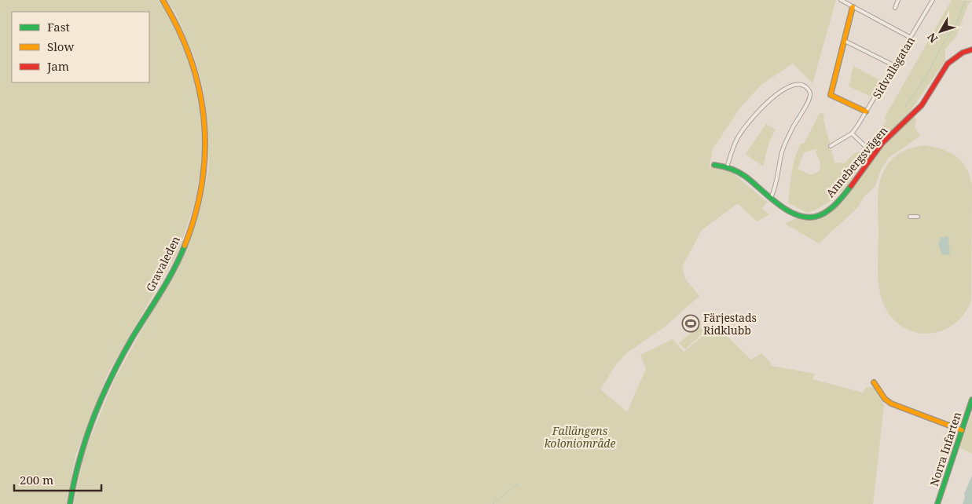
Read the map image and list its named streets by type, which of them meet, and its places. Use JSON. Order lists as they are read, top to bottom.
{
  "streets": {
    "street": [
      "Sidvallsgatan",
      "Annebergsvägen",
      "Gravaleden",
      "Norra Infarten"
    ]
  },
  "parks": ["Fallängens koloniområde"],
  "places": {
    "sports": ["Färjestads Ridklubb"]
  },
  "legend": ["Fast", "Slow", "Jam"],
  "scale_bar": "200 m",
  "north": "bottom left"
}
